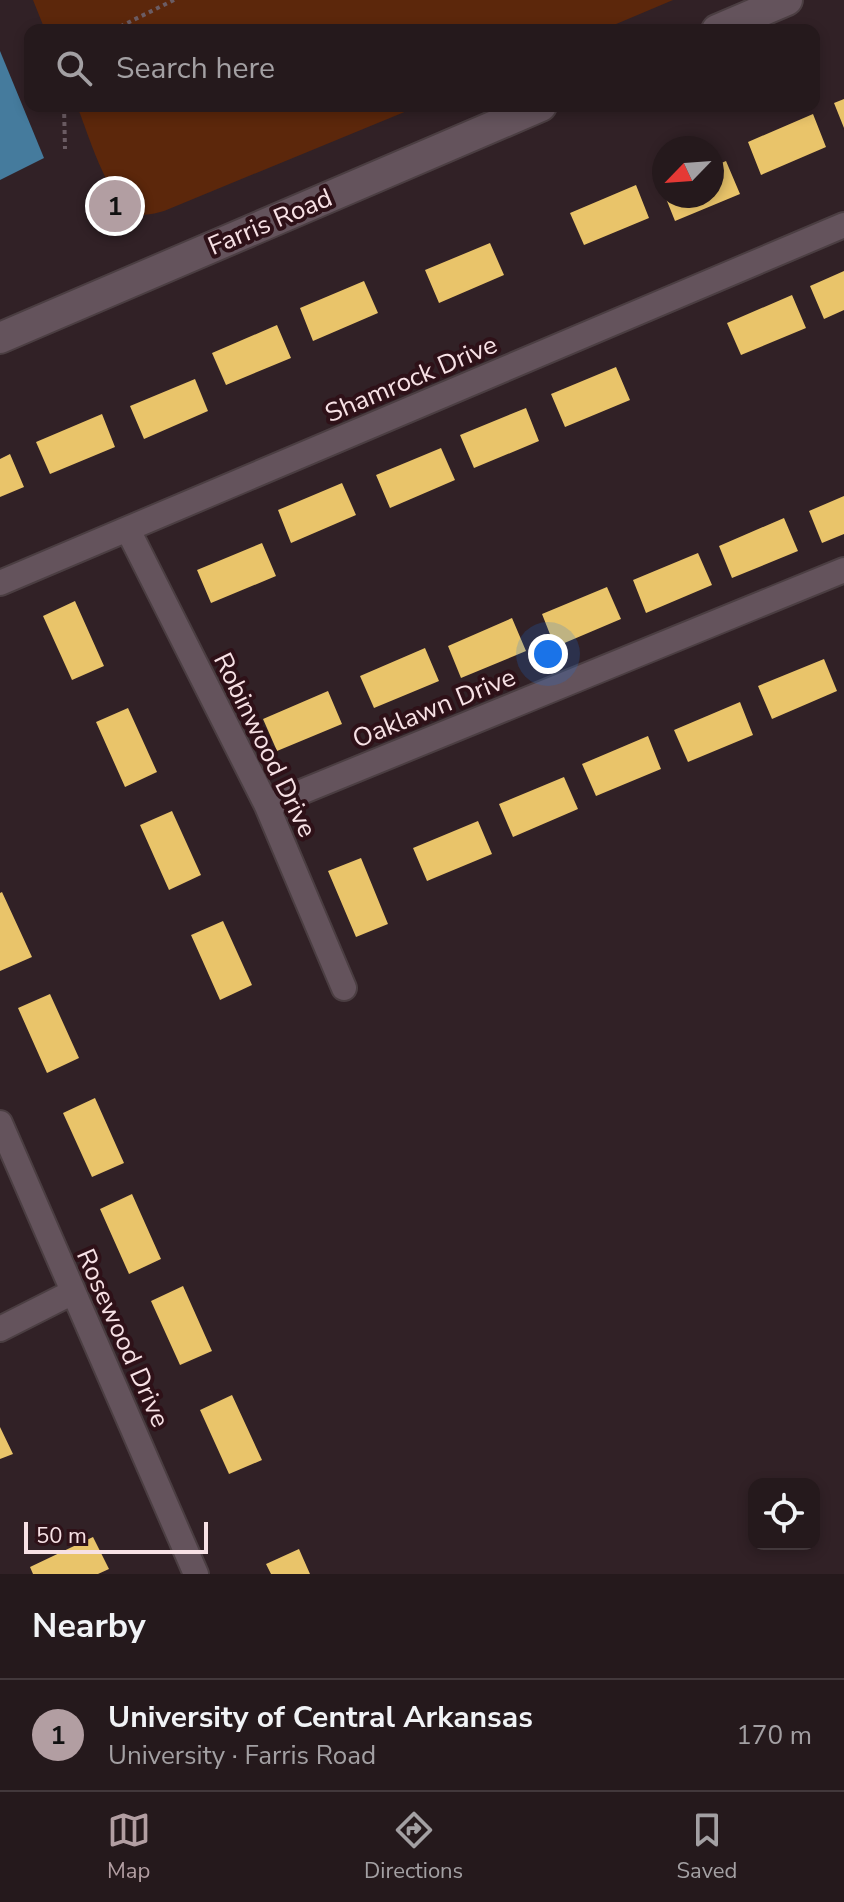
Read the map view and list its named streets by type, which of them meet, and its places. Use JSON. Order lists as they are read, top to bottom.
{
  "streets": {
    "street": [
      "Farris Road",
      "Shamrock Drive",
      "Oaklawn Drive",
      "Robinwood Drive",
      "Rosewood Drive"
    ]
  },
  "crossings": [
    ["Shamrock Drive", "Robinwood Drive"],
    ["Oaklawn Drive", "Robinwood Drive"]
  ],
  "scale_bar": "50 m",
  "north": "bottom left",
  "page": {
    "search": "Search here",
    "pins": "1",
    "scale": "50 m",
    "heading": "Nearby",
    "list": [
      {
        "mark": "1",
        "name": "University of Central Arkansas",
        "note": "University · Farris Road",
        "value": "170 m"
      }
    ],
    "nav": ["Map", "Directions", "Saved"]
  }
}
